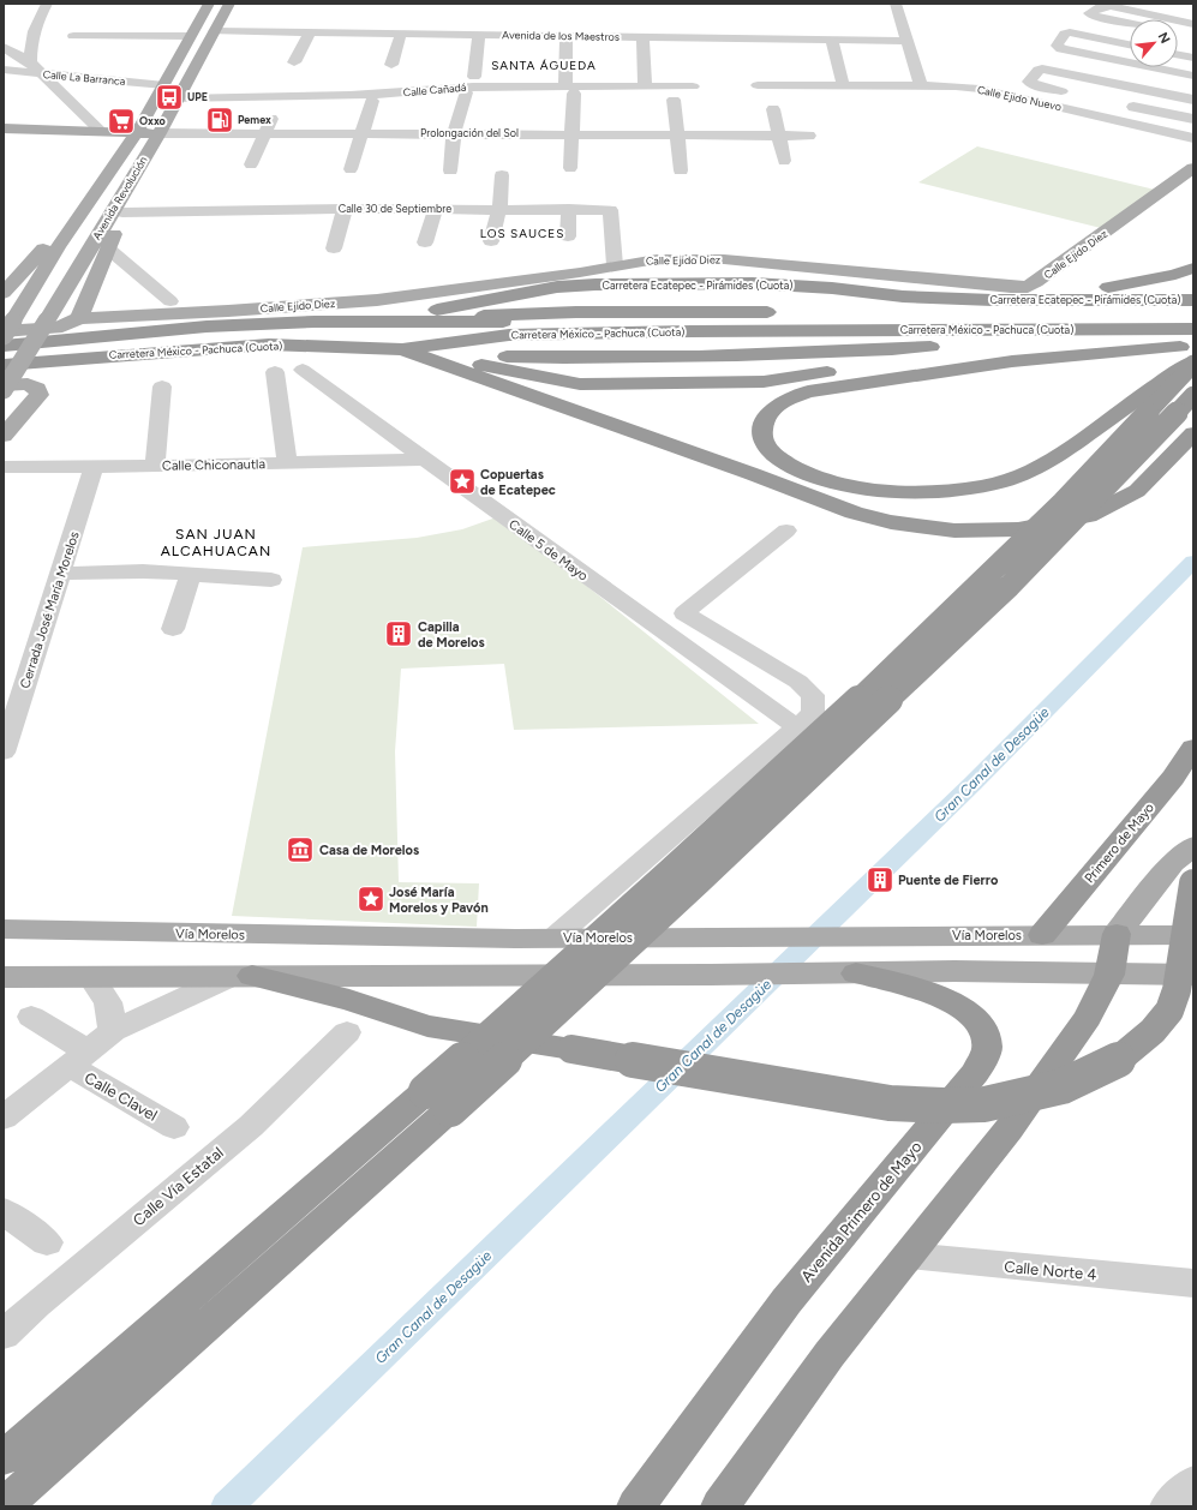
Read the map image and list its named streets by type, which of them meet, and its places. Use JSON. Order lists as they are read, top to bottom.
{
  "streets": {
    "highway": [
      "Carretera Ecatepec - Pirámides (Cuota)",
      "Carretera México - Pachuca (Cuota)",
      "Primero de Mayo",
      "Avenida Primero de Mayo"
    ],
    "main road": ["Avenida Revolución", "Calle Ejido Diez", "Vía Morelos"],
    "street": [
      "Avenida de los Maestros",
      "Calle La Barranca",
      "Calle Cañadá",
      "Calle Ejido Nuevo",
      "Prolongación del Sol",
      "Calle 30 de Septiembre",
      "Calle Chiconautla",
      "Calle 5 de Mayo",
      "Cerrada José María Morelos",
      "Calle Clavel",
      "Calle Vía Estatal",
      "Calle Norte 4"
    ]
  },
  "crossings": [
    ["Avenida de los Maestros", "Avenida Revolución"],
    ["Calle La Barranca", "Avenida Revolución"],
    ["Calle Cañadá", "Avenida Revolución"],
    ["Prolongación del Sol", "Avenida Revolución"],
    ["Calle 30 de Septiembre", "Calle Ejido Diez"],
    ["Calle Chiconautla", "Calle 5 de Mayo"],
    ["Calle Chiconautla", "Cerrada José María Morelos"],
    ["Primero de Mayo", "Vía Morelos"]
  ],
  "districts": ["SANTA ÁGUEDA", "LOS SAUCES", "SAN JUAN ALCAHUACAN"],
  "water": ["Gran Canal de Desagüe"],
  "places": {
    "bus stop": ["UPE"],
    "fuel station": ["Pemex"],
    "supermarket": ["Oxxo"],
    "place": ["Copuertas de Ecatepec", "José María Morelos y Pavón"],
    "building": ["Capilla de Morelos", "Puente de Fierro"],
    "museum": ["Casa de Morelos"]
  },
  "north": "top right"
}
